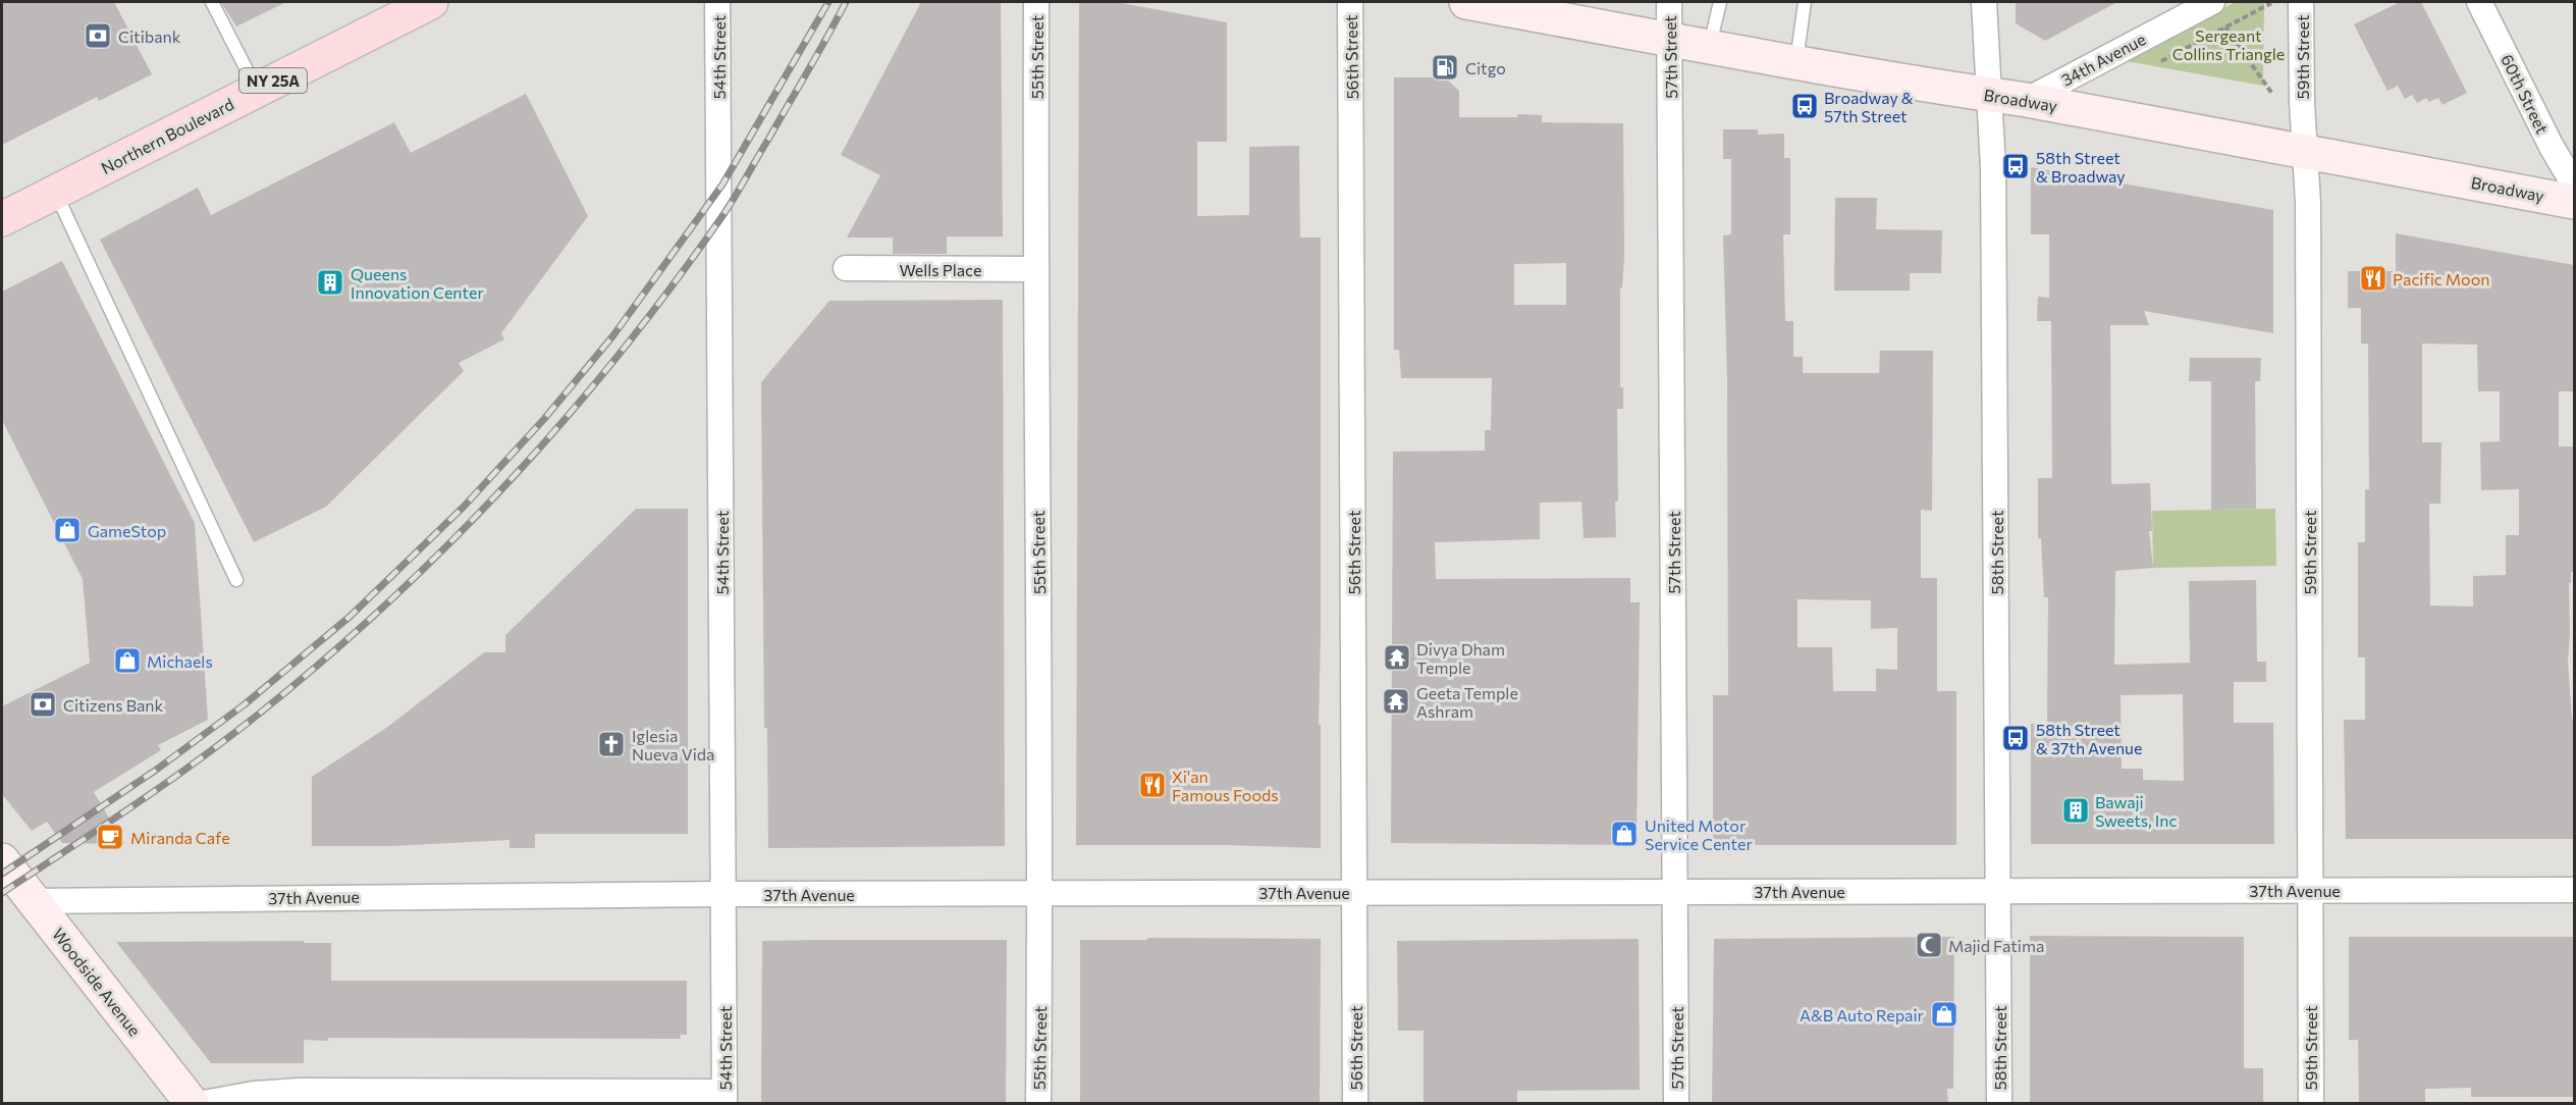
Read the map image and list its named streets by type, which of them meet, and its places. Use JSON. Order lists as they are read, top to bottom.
{
  "streets": {
    "main road": [
      "NY 25A",
      "Broadway",
      "Northern Boulevard",
      "Woodside Avenue"
    ],
    "street": [
      "54th Street",
      "55th Street",
      "56th Street",
      "57th Street",
      "59th Street",
      "34th Avenue",
      "60th Street",
      "Wells Place",
      "58th Street",
      "37th Avenue"
    ]
  },
  "crossings": [
    ["54th Street", "37th Avenue"],
    ["55th Street", "Wells Place"],
    ["55th Street", "37th Avenue"],
    ["56th Street", "37th Avenue"],
    ["57th Street", "Broadway"],
    ["57th Street", "37th Avenue"],
    ["59th Street", "Broadway"],
    ["59th Street", "37th Avenue"],
    ["34th Avenue", "Broadway"],
    ["Broadway", "58th Street"],
    ["58th Street", "37th Avenue"],
    ["37th Avenue", "Woodside Avenue"]
  ],
  "parks": ["Sergeant Collins Triangle"],
  "places": {
    "bank": ["Citibank", "Citizens Bank"],
    "fuel station": ["Citgo"],
    "bus stop": ["Broadway & 57th Street", "58th Street & Broadway", "58th Street & 37th Avenue"],
    "restaurant": ["Pacific Moon", "Xi'an Famous Foods"],
    "building": ["Queens Innovation Center", "Bawaji Sweets, Inc"],
    "shop": [
      "GameStop",
      "Michaels",
      "United Motor Service Center",
      "A&B Auto Repair"
    ],
    "temple": ["Divya Dham Temple", "Geeta Temple Ashram"],
    "church": ["Iglesia Nueva Vida"],
    "cafe": ["Miranda Cafe"],
    "mosque": ["Majid Fatima"]
  }
}
